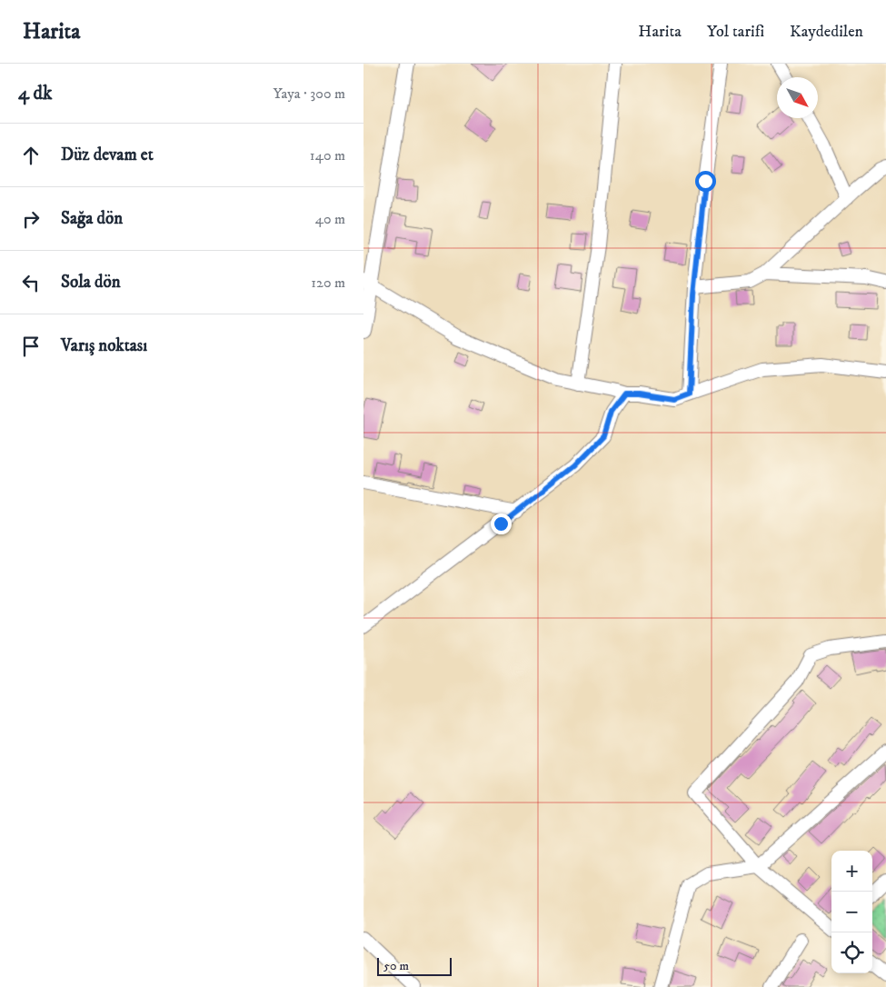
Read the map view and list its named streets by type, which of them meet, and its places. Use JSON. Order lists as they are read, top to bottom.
{
  "scale_bar": "50 m",
  "north": "bottom right",
  "page": {
    "header": "Harita",
    "nav": ["Harita", "Yol tarifi", "Kaydedilen"],
    "heading": ["4 dk", "Yaya · 300 m"],
    "list": [
      ["Düz devam et", "140 m"],
      ["Sağa dön", "40 m"],
      ["Sola dön", "120 m"],
      "Varış noktası"
    ],
    "map_buttons": ["+", "−"],
    "scale": "50 m"
  }
}
